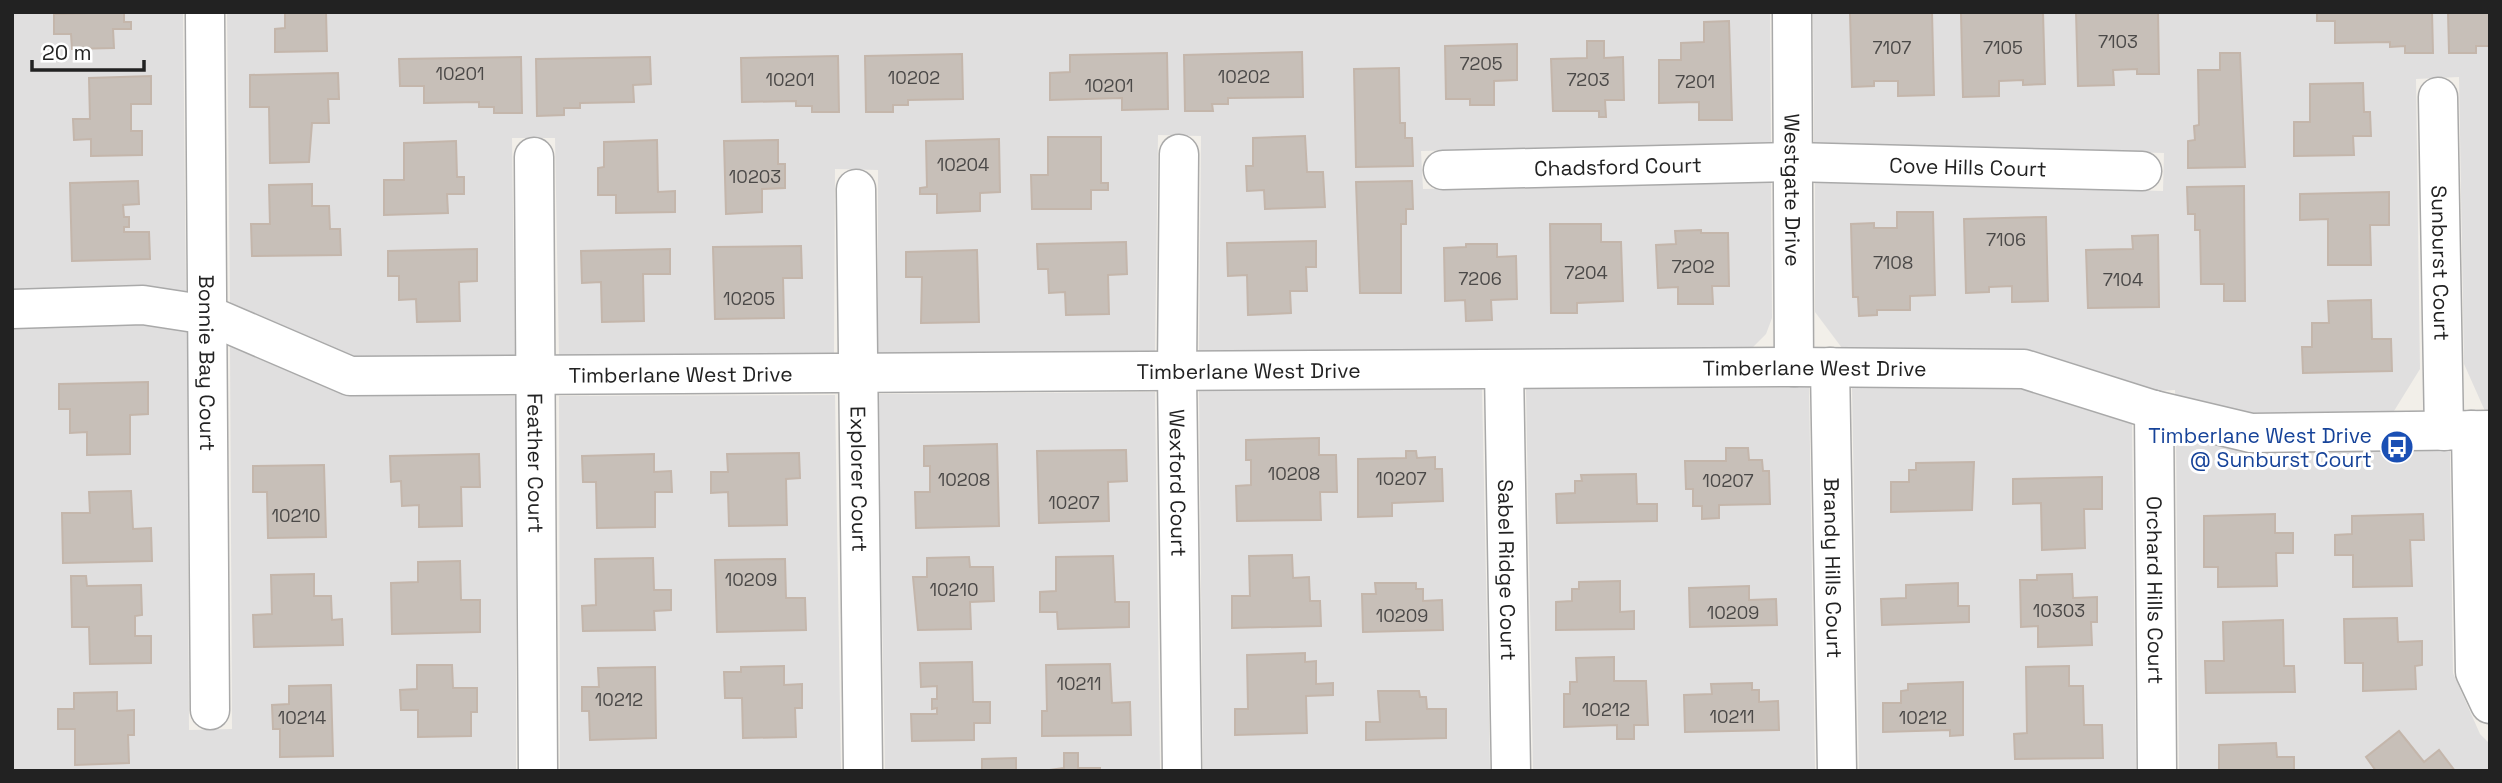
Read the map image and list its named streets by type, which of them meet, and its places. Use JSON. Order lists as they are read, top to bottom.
{
  "streets": {
    "street": [
      "Chadsford Court",
      "Cove Hills Court",
      "Westgate Drive",
      "Sunburst Court",
      "Bonnie Bay Court",
      "Timberlane West Drive",
      "Feather Court",
      "Explorer Court",
      "Wexford Court",
      "Brandy Hills Court",
      "Sabel Ridge Court",
      "Orchard Hills Court"
    ]
  },
  "crossings": [
    ["Chadsford Court", "Cove Hills Court"],
    ["Chadsford Court", "Westgate Drive"],
    ["Cove Hills Court", "Westgate Drive"],
    ["Westgate Drive", "Timberlane West Drive"],
    ["Westgate Drive", "Brandy Hills Court"],
    ["Sunburst Court", "Timberlane West Drive"],
    ["Bonnie Bay Court", "Timberlane West Drive"],
    ["Timberlane West Drive", "Feather Court"],
    ["Timberlane West Drive", "Explorer Court"],
    ["Timberlane West Drive", "Wexford Court"],
    ["Timberlane West Drive", "Brandy Hills Court"],
    ["Timberlane West Drive", "Sabel Ridge Court"],
    ["Timberlane West Drive", "Orchard Hills Court"]
  ],
  "places": {
    "bus stop": ["Timberlane West Drive @ Sunburst Court"]
  },
  "house_numbers": [
    "7103",
    "7107",
    "7105",
    "7205",
    "10201",
    "10202",
    "10202",
    "10201",
    "7203",
    "7201",
    "10201",
    "10204",
    "10203",
    "7106",
    "7108",
    "7202",
    "7204",
    "7206",
    "7104",
    "10205",
    "10208",
    "10207",
    "10208",
    "10207",
    "10207",
    "10210",
    "10209",
    "10210",
    "10303",
    "10209",
    "10209",
    "10211",
    "10212",
    "10212",
    "10211",
    "10214",
    "10212"
  ],
  "scale_bar": "20 m"
}
